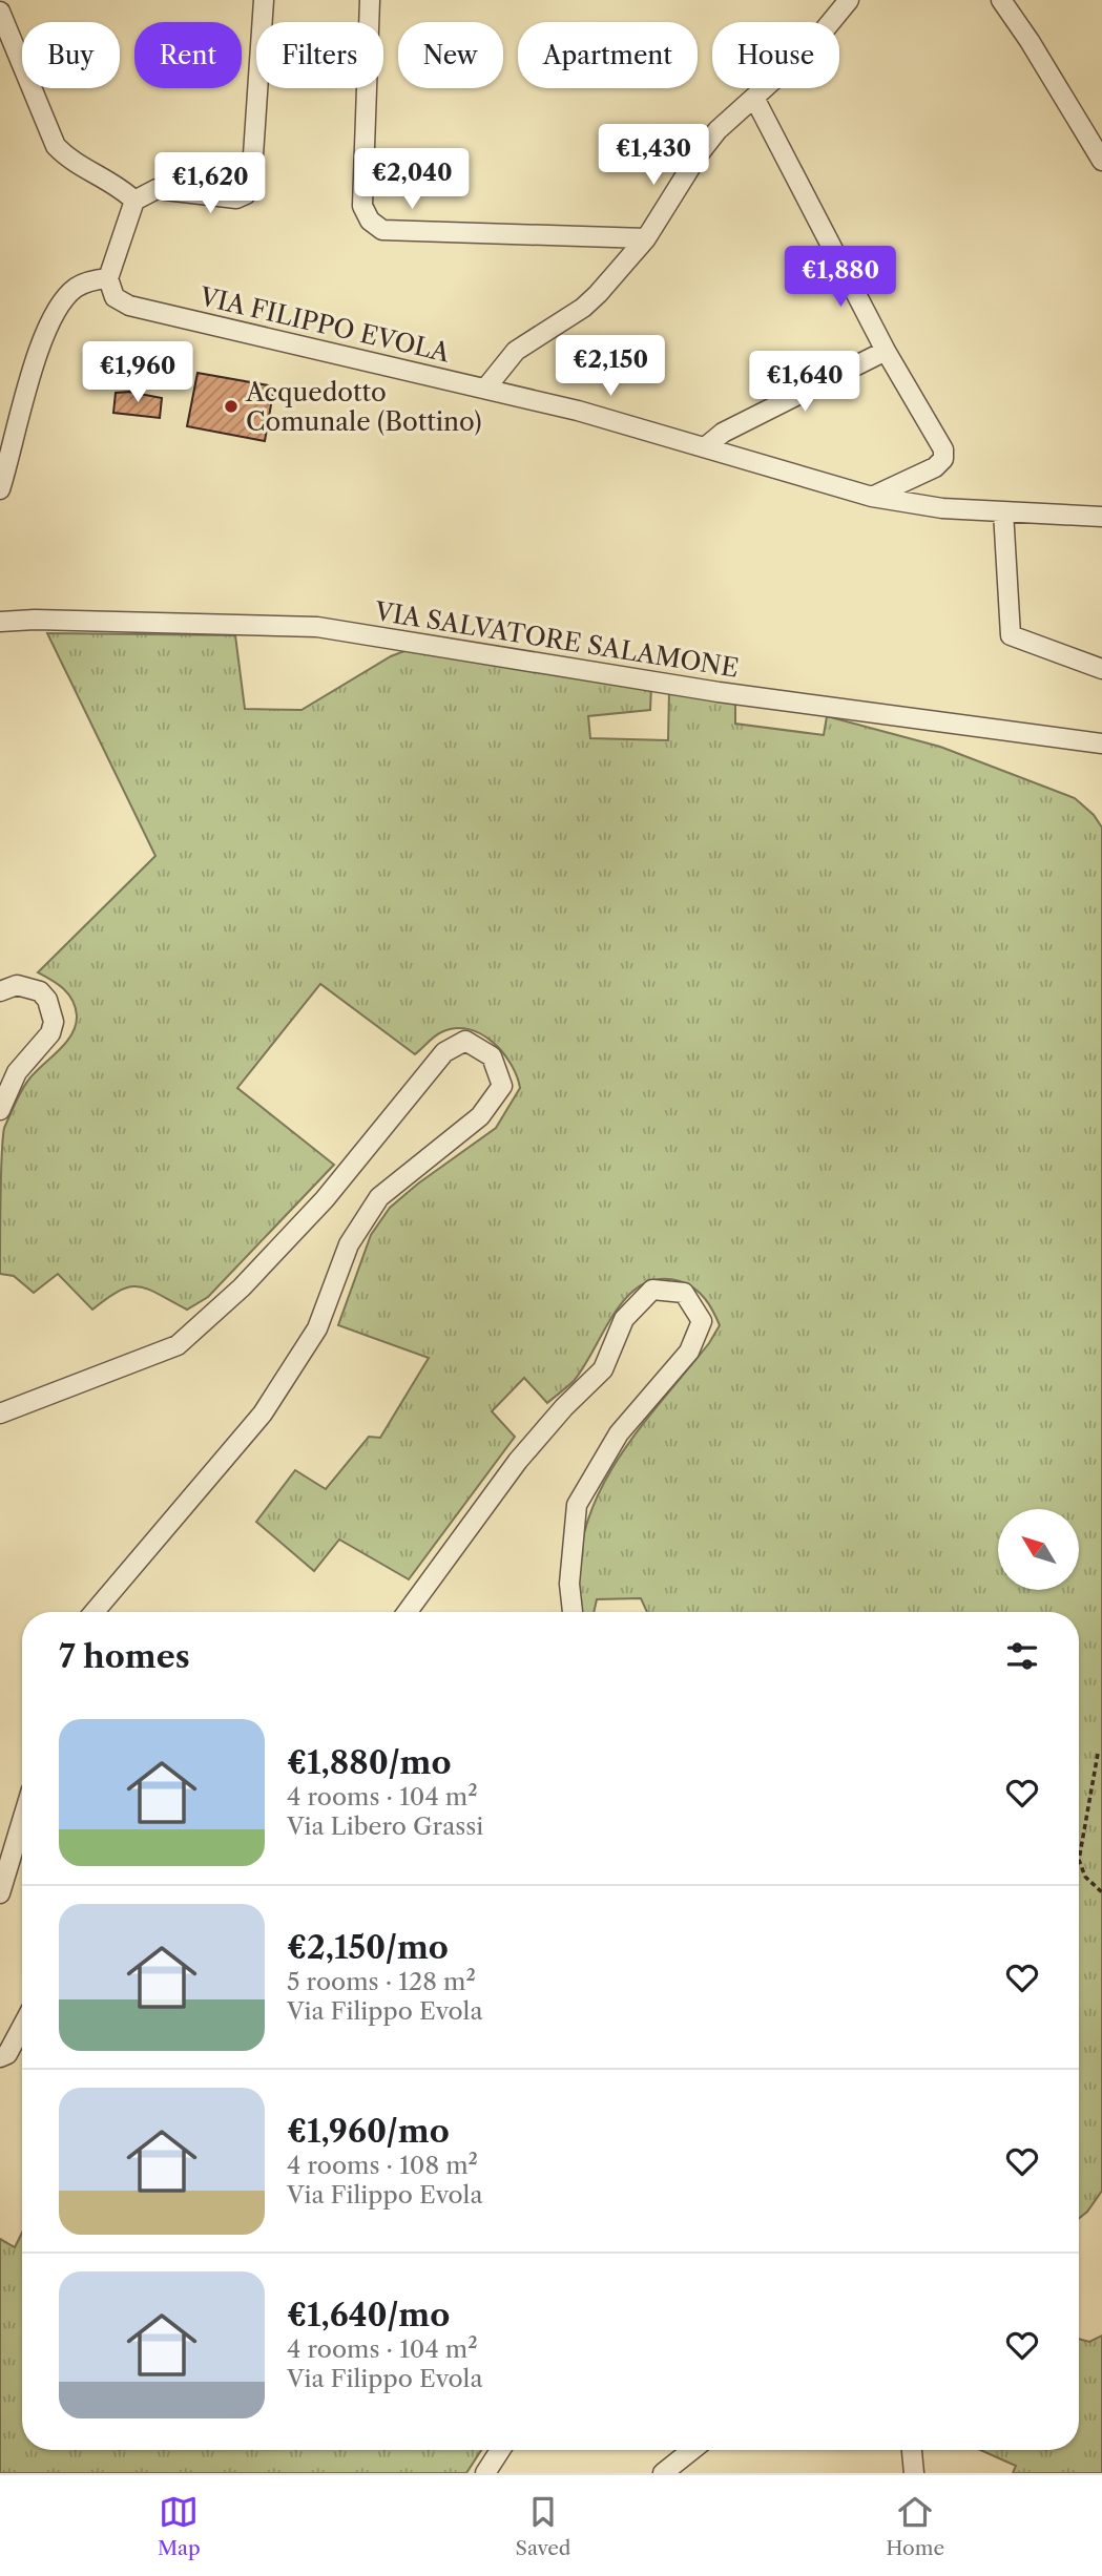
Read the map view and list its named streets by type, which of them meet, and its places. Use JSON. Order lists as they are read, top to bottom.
{
  "streets": {
    "street": ["VIA FILIPPO EVOLA", "VIA SALVATORE SALAMONE"]
  },
  "places": ["Acquedotto Comunale (Bottino)"],
  "north": "top left",
  "page": {
    "chip": [
      "Buy",
      "Rent",
      "Filters",
      "New",
      "Apartment",
      "House"
    ],
    "price": [
      "€1,430",
      "€2,040",
      "€1,620",
      "€1,880",
      "€2,150",
      "€1,960",
      "€1,640"
    ],
    "heading": "7 homes",
    "list": [
      {
        "name": "€1,880/mo",
        "note": "4 rooms · 104 m² · Via Libero Grassi"
      },
      {
        "name": "€2,150/mo",
        "note": "5 rooms · 128 m² · Via Filippo Evola"
      },
      {
        "name": "€1,960/mo",
        "note": "4 rooms · 108 m² · Via Filippo Evola"
      },
      {
        "name": "€1,640/mo",
        "note": "4 rooms · 104 m² · Via Filippo Evola"
      }
    ],
    "tabs": ["Map", "Saved", "Home"]
  }
}
